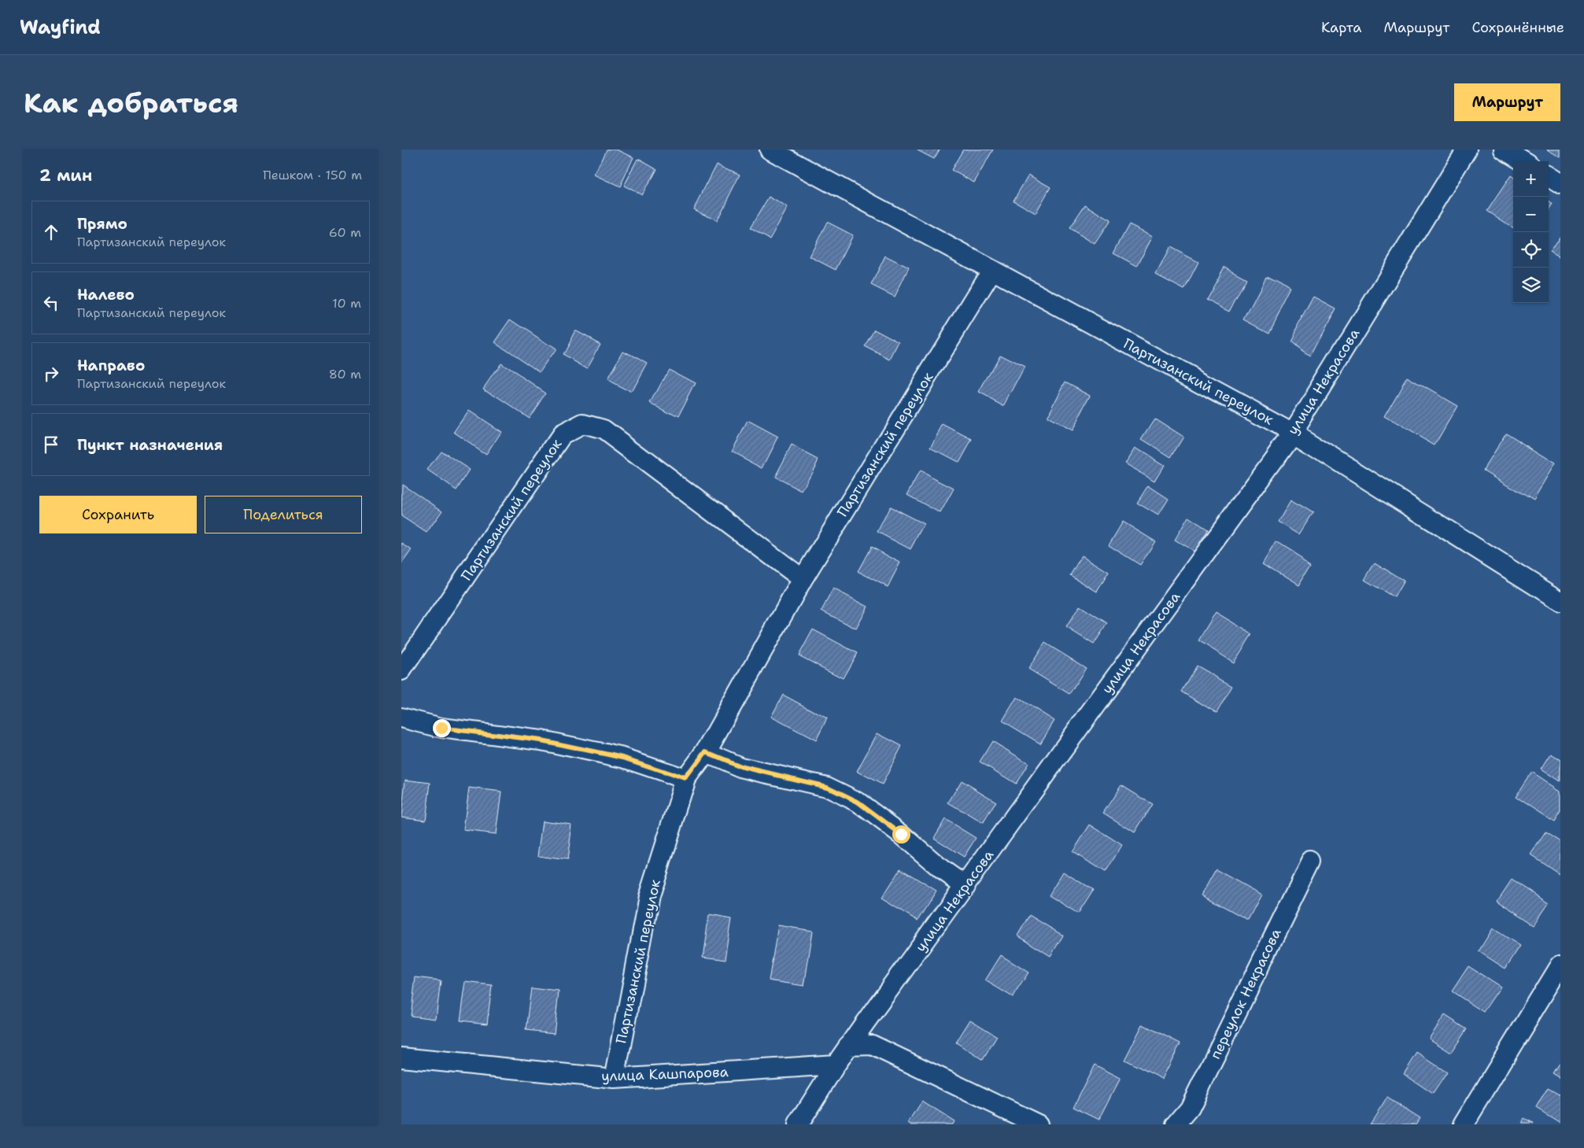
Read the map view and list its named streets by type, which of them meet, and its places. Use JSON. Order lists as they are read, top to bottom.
{
  "streets": {
    "street": [
      "Партизанский переулок",
      "улица Некрасова",
      "переулок Некрасова",
      "улица Кашпарова"
    ]
  },
  "crossings": [
    ["Партизанский переулок", "улица Некрасова"],
    ["Партизанский переулок", "улица Кашпарова"],
    ["улица Некрасова", "улица Кашпарова"]
  ],
  "page": {
    "header": "Wayfind",
    "nav": ["Карта", "Маршрут", "Сохранённые"],
    "buttons": [
      "Маршрут",
      ["Сохранить", "Поделиться"]
    ],
    "title": "Как добраться",
    "heading": ["2 мин", "Пешком · 150 m"],
    "map_buttons": ["+", "−"],
    "list": [
      ["Прямо", "Партизанский переулок", "60 m"],
      ["Налево", "Партизанский переулок", "10 m"],
      ["Направо", "Партизанский переулок", "80 m"],
      "Пункт назначения"
    ]
  }
}
